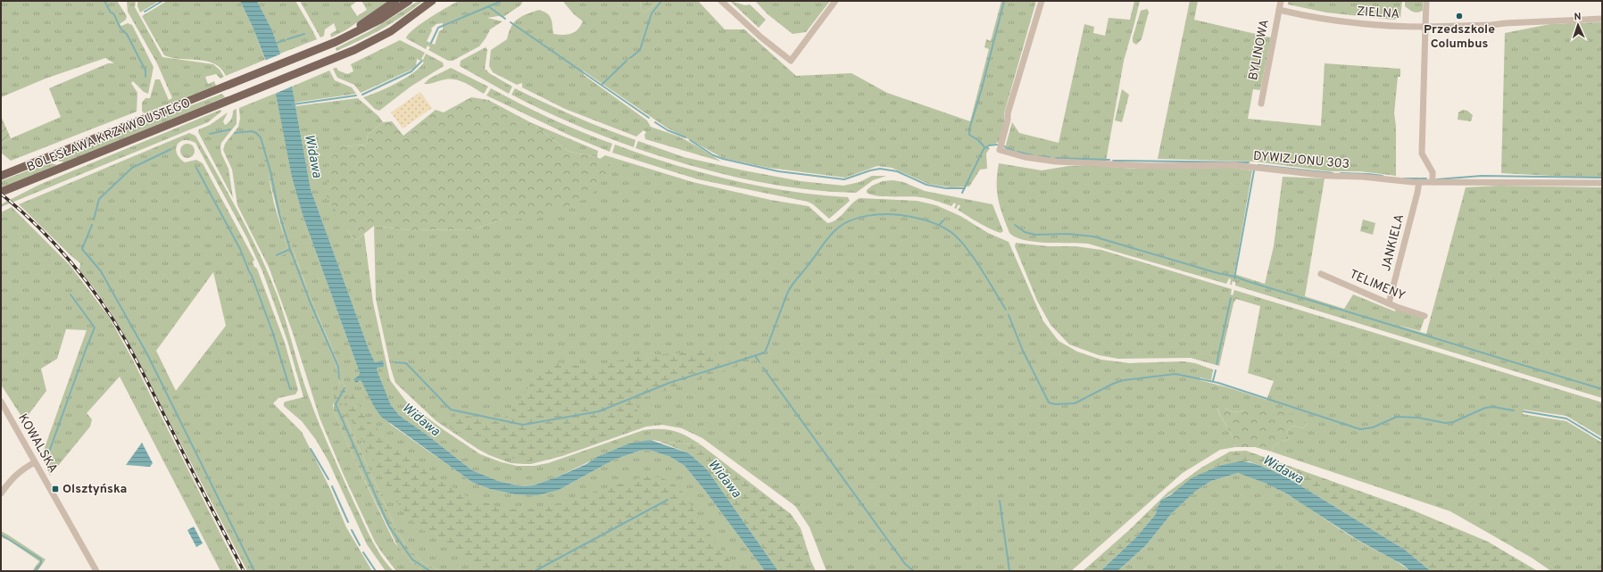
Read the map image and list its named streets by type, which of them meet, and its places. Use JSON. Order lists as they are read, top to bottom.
{
  "streets": {
    "main road": ["BOLESŁAWA KRZYWOUSTEGO"],
    "street": [
      "ZIELNA",
      "BYLINOWA",
      "DYWIZJONU 303",
      "JANKIELA",
      "TELIMENY",
      "KOWALSKA"
    ]
  },
  "crossings": [
    ["ZIELNA", "BYLINOWA"],
    ["DYWIZJONU 303", "JANKIELA"],
    ["JANKIELA", "TELIMENY"]
  ],
  "water": ["Widawa"],
  "places": {
    "other": ["Przedszkole Columbus"],
    "transit": ["Olsztyńska"]
  },
  "north": "top"
}
